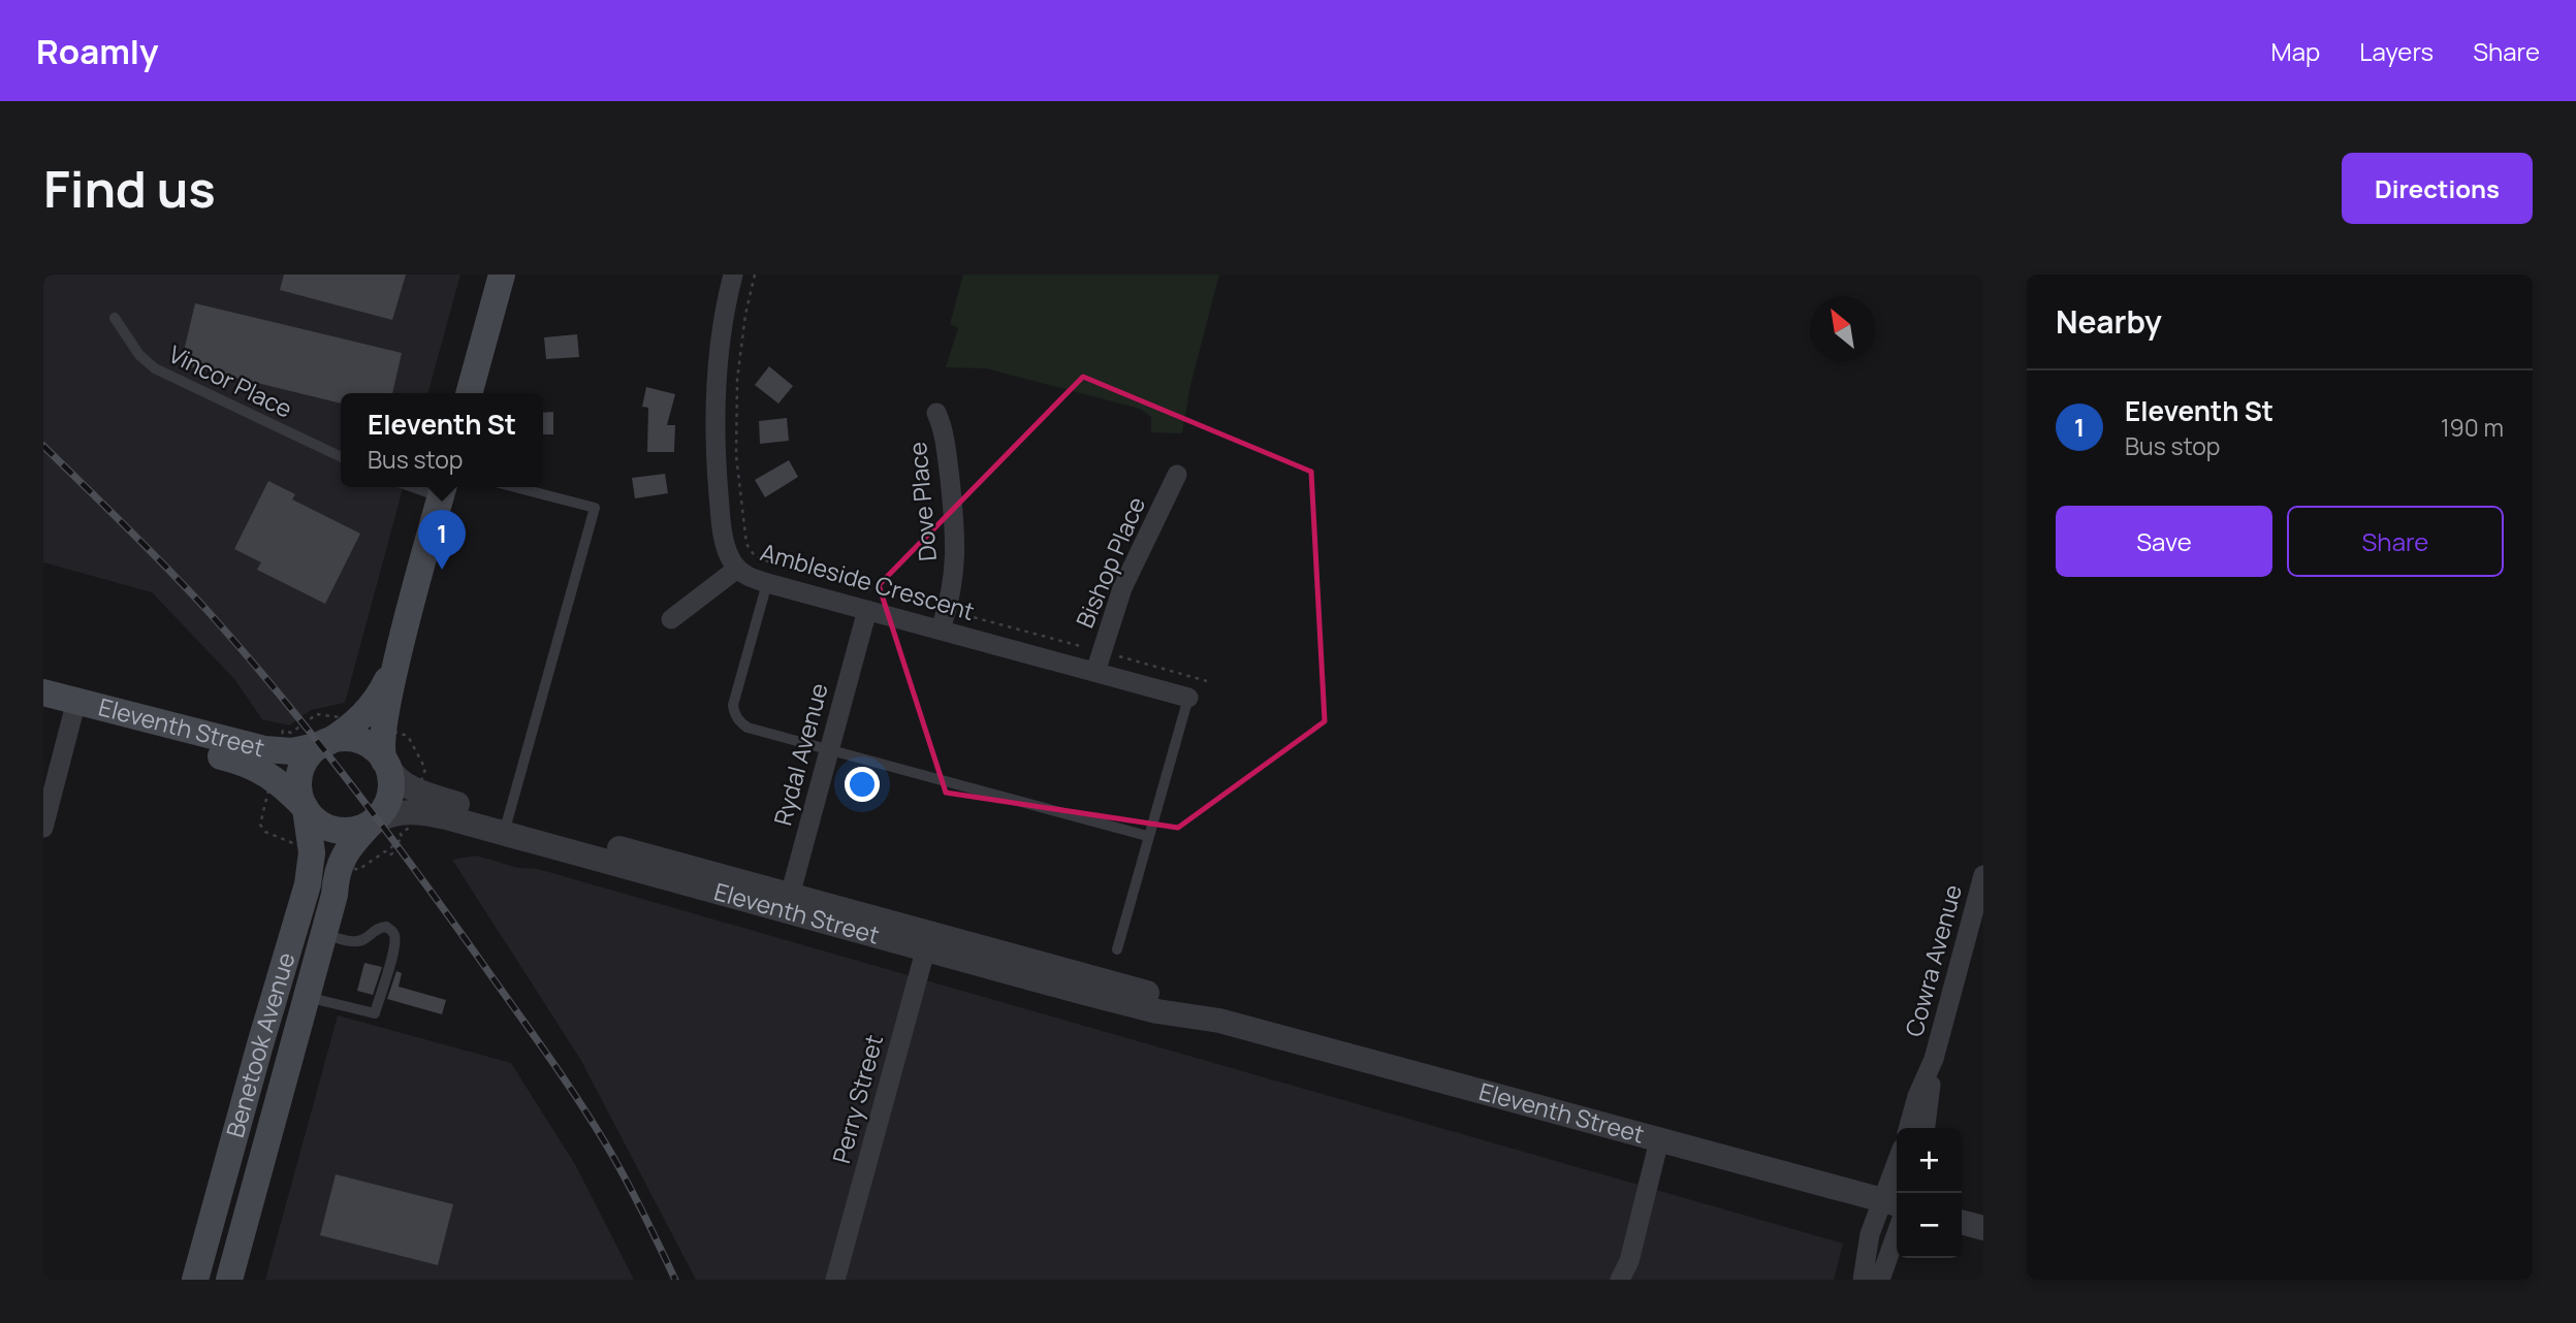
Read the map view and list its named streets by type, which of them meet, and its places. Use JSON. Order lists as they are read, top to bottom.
{
  "streets": {
    "main road": ["Eleventh Street", "Benetook Avenue"],
    "street": [
      "Dove Place",
      "Bishop Place",
      "Ambleside Crescent",
      "Rydal Avenue",
      "Cowra Avenue",
      "Perry Street"
    ],
    "lane": ["Vincor Place"]
  },
  "crossings": [
    ["Dove Place", "Ambleside Crescent"],
    ["Bishop Place", "Ambleside Crescent"],
    ["Ambleside Crescent", "Rydal Avenue"],
    ["Eleventh Street", "Rydal Avenue"],
    ["Eleventh Street", "Benetook Avenue"],
    ["Eleventh Street", "Perry Street"]
  ],
  "north": "top left",
  "page": {
    "header": "Roamly",
    "nav": ["Map", "Layers", "Share"],
    "buttons": [
      "Directions",
      ["Save", "Share"]
    ],
    "title": "Find us",
    "heading": "Nearby",
    "list": [
      {
        "mark": "1",
        "name": "Eleventh St",
        "note": "Bus stop",
        "value": "190 m"
      }
    ],
    "popup": ["Eleventh St", "Bus stop"],
    "pins": "1",
    "map_buttons": ["+", "−"]
  }
}
